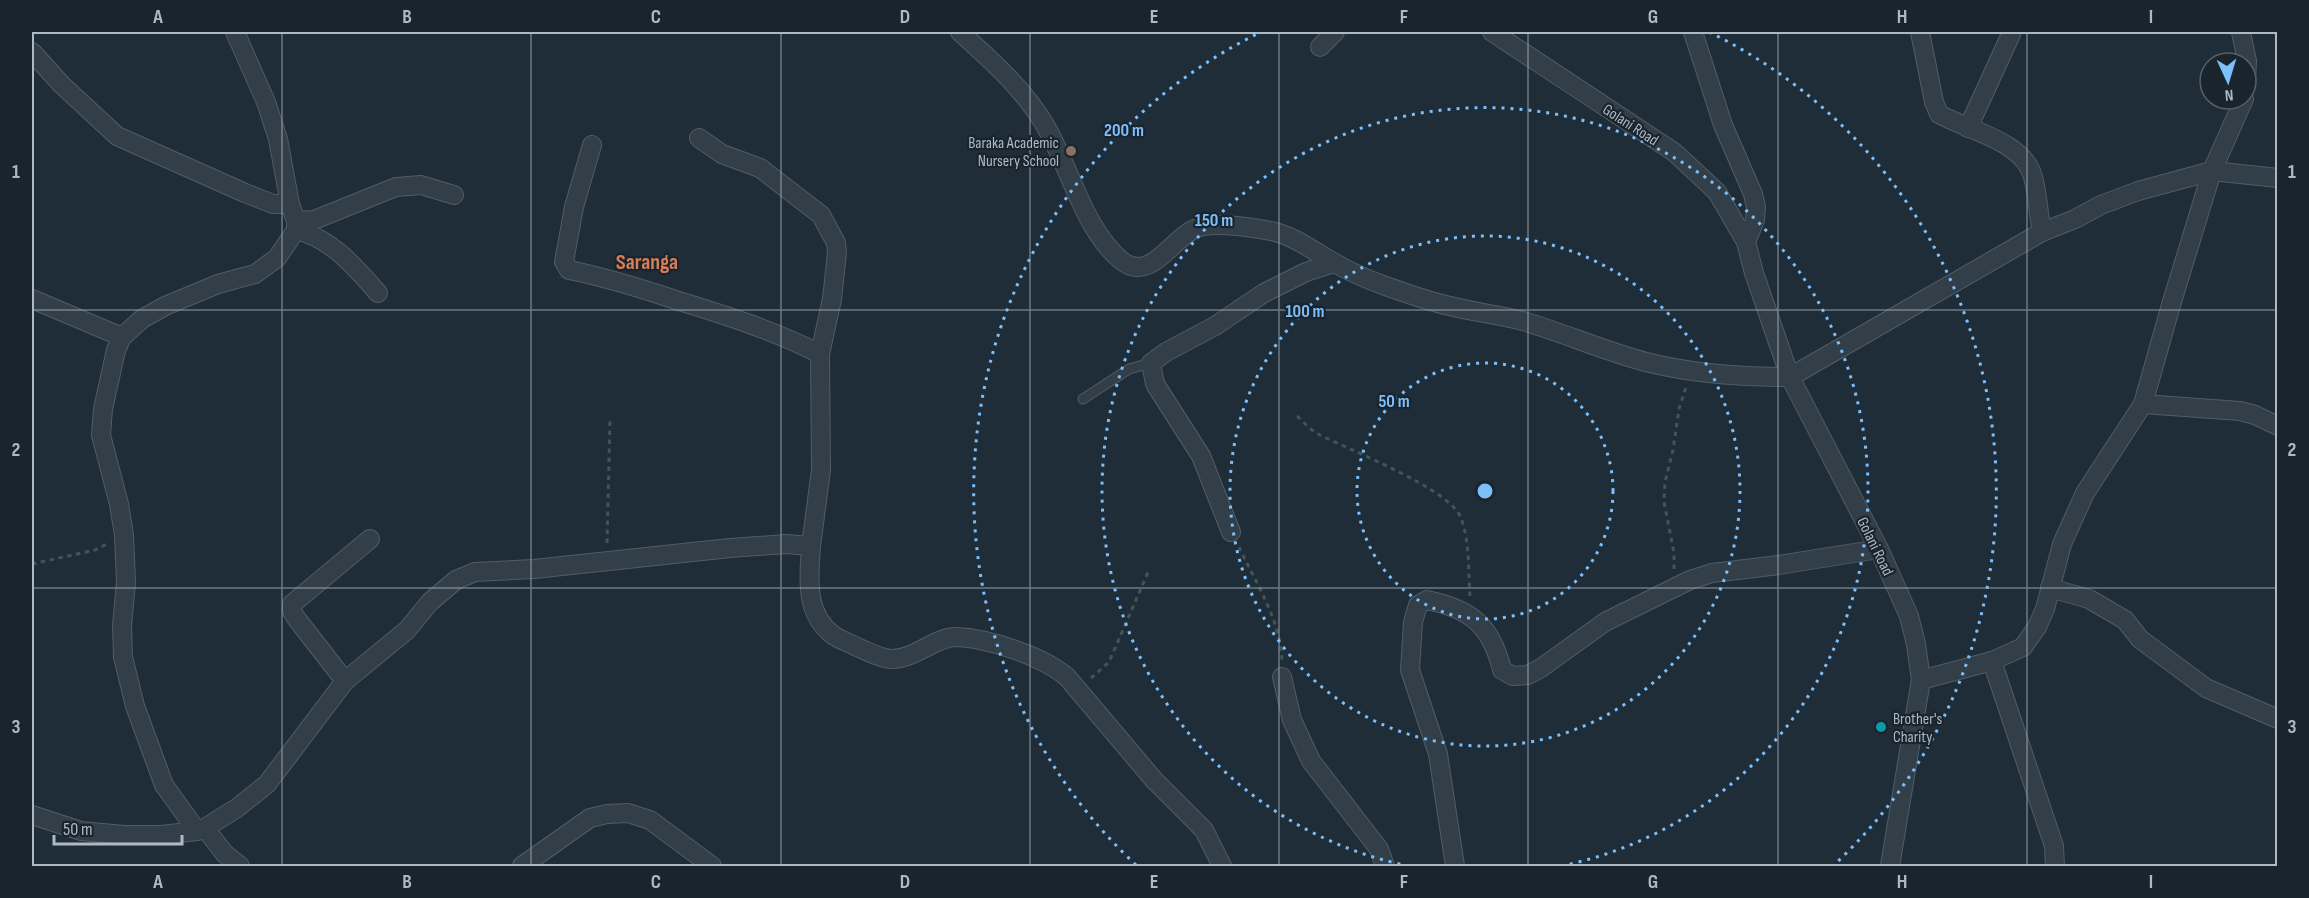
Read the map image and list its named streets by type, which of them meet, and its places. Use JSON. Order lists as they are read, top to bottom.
{
  "streets": {
    "street": ["Golani Road"]
  },
  "districts": ["Saranga"],
  "places": ["Baraka Academic Nursery School", "Brother's Charity"],
  "scale_bar": "50 m",
  "north": "bottom",
  "grid": {
    "columns": [
      "A",
      "B",
      "C",
      "D",
      "E",
      "F",
      "G",
      "H",
      "I"
    ],
    "rows": ["1", "2", "3"]
  },
  "rings": [
    "200 m",
    "150 m",
    "100 m",
    "50 m"
  ]
}
